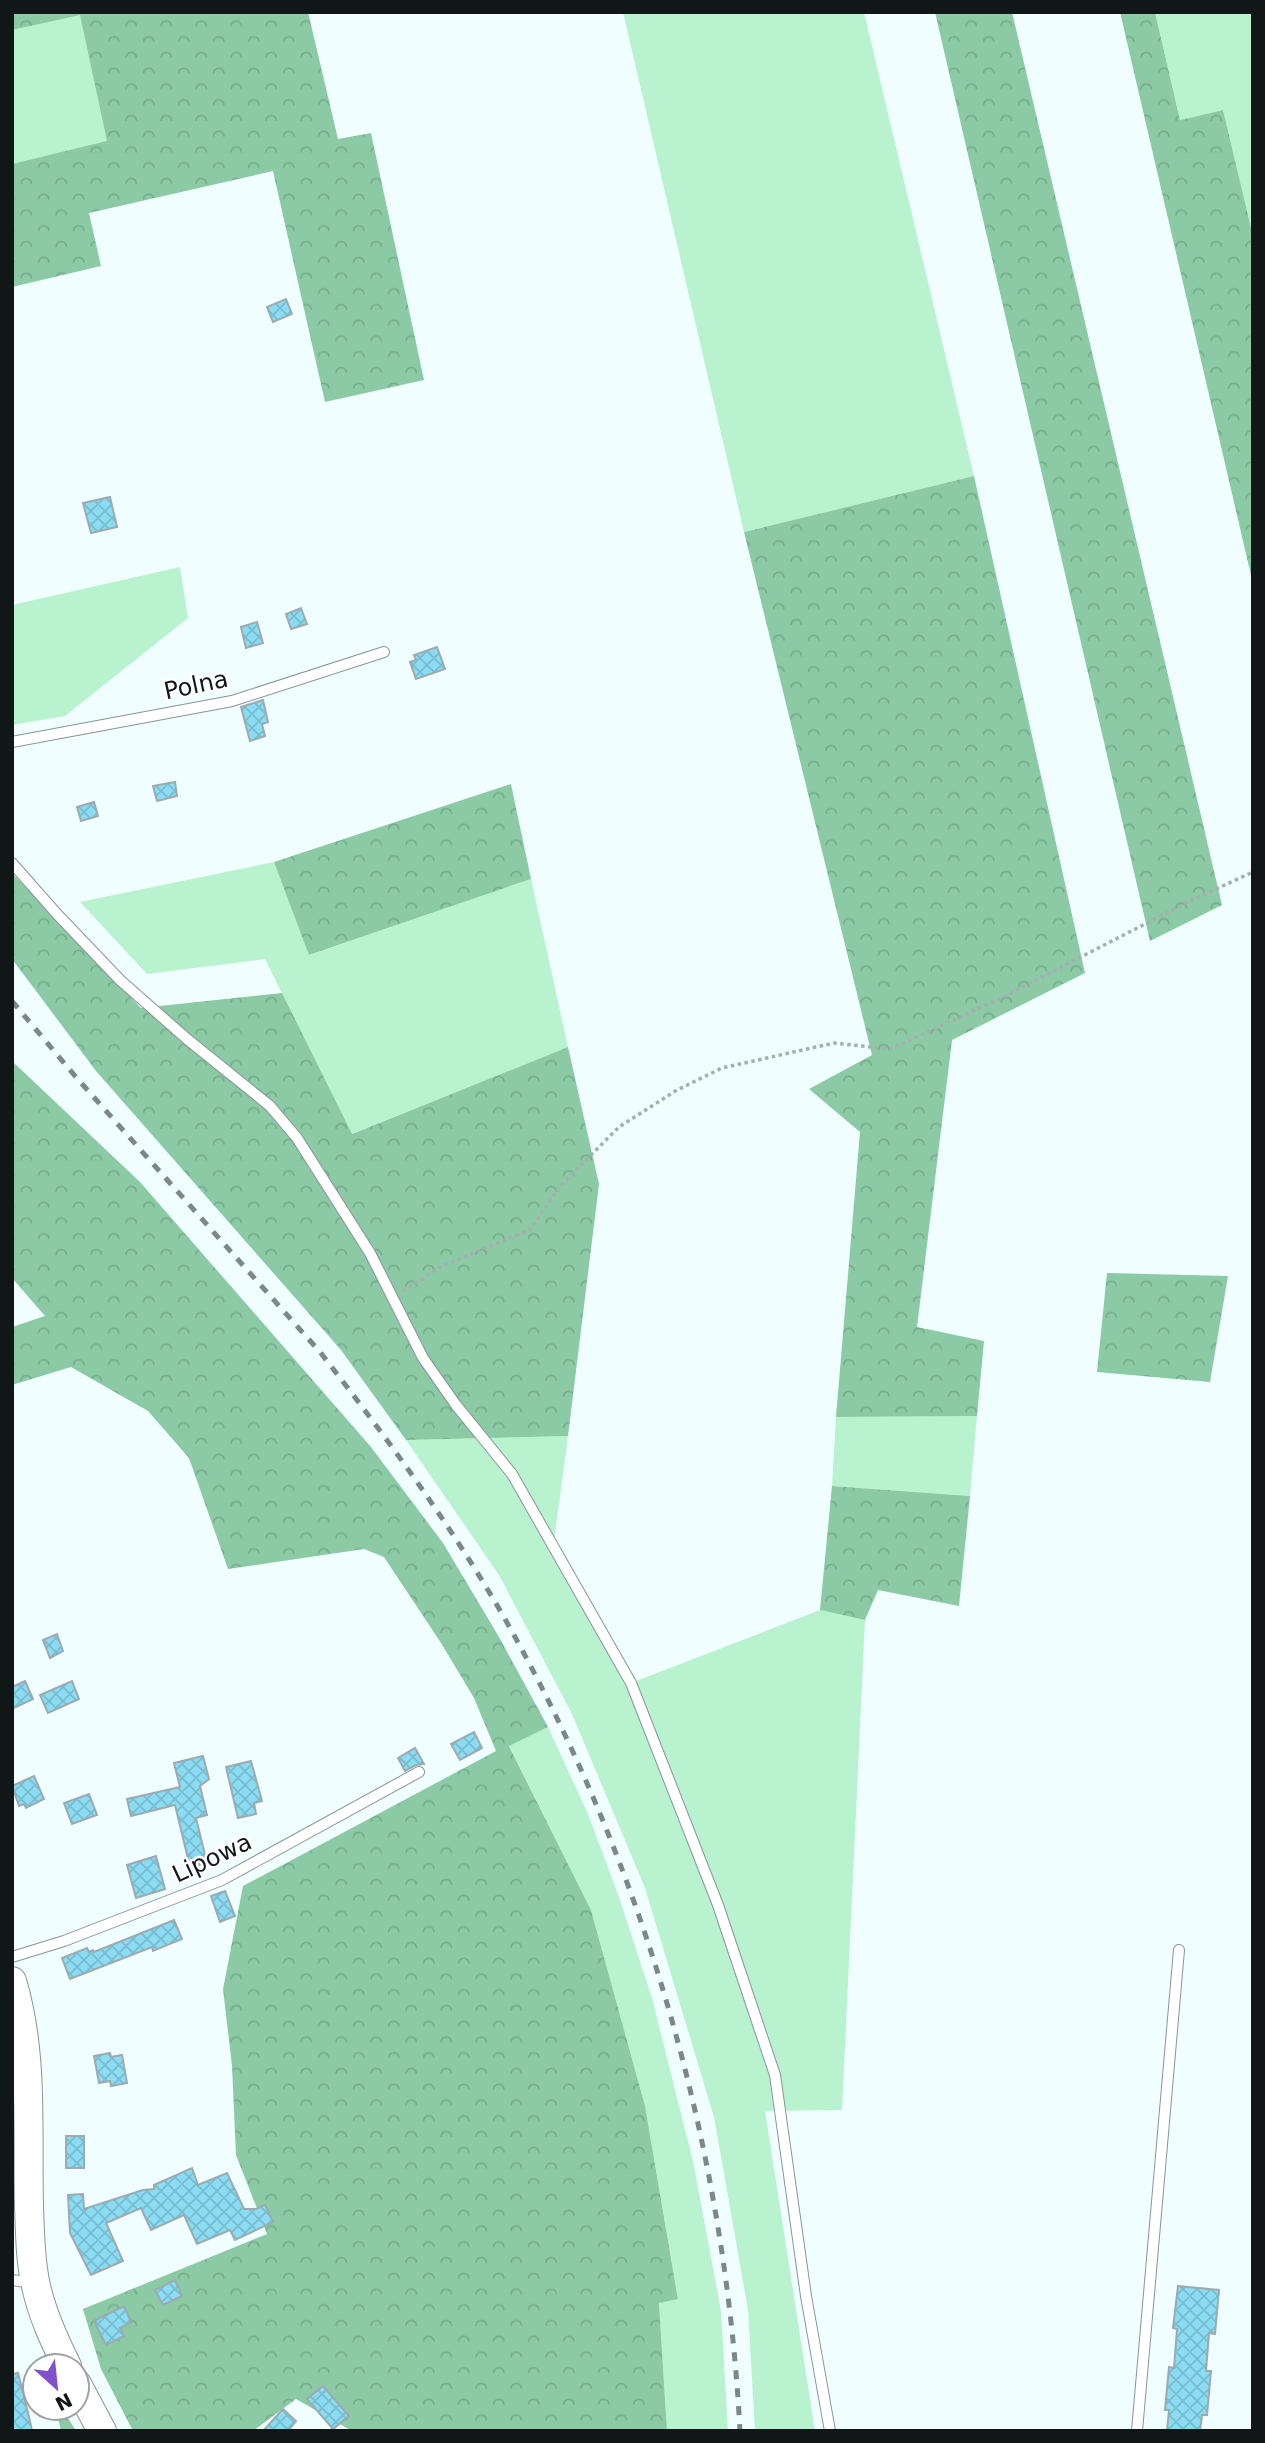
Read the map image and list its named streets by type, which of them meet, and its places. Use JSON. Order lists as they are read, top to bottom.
{
  "streets": {
    "lane": ["Polna", "Lipowa"]
  },
  "north": "bottom right"
}
